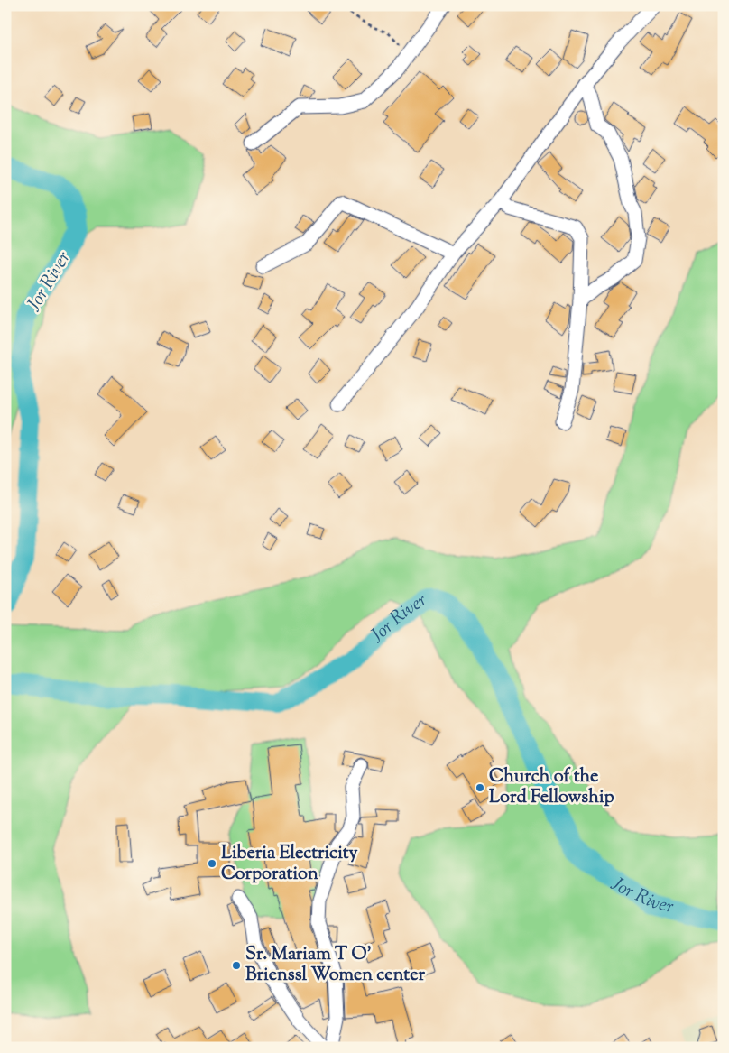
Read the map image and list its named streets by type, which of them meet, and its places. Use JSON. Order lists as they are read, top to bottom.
{
  "water": ["Jor River"],
  "places": ["Church of the Lord Fellowship", "Liberia Electricity Corporation", "Sr. Mariam T O' Brienssl Women center"]
}
